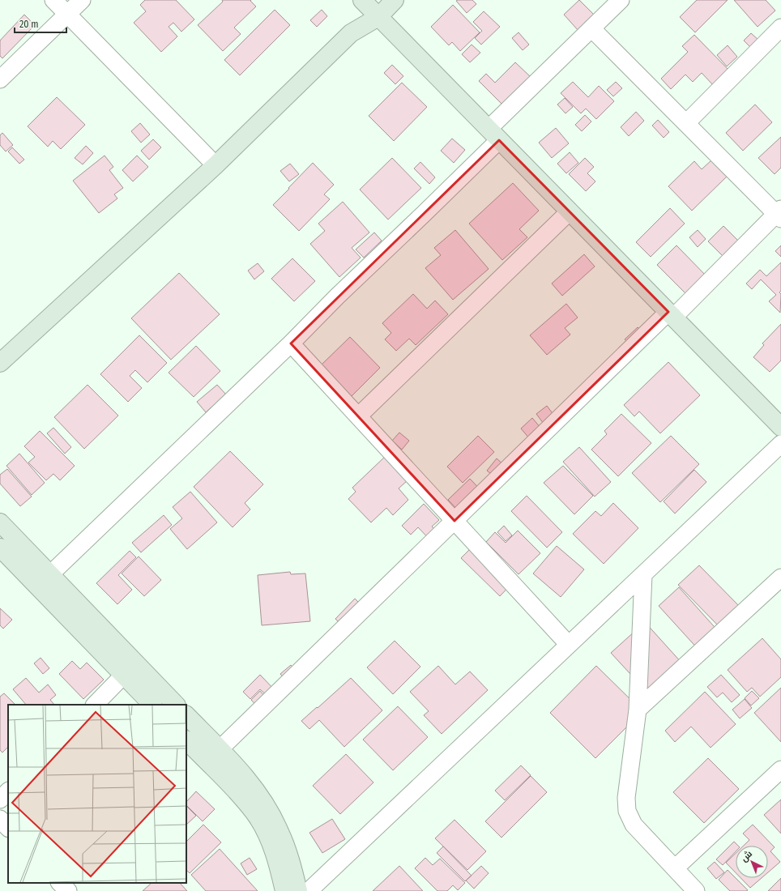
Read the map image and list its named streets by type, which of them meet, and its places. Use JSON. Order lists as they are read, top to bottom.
{
  "scale_bar": "20 m",
  "north": "top left"
}
